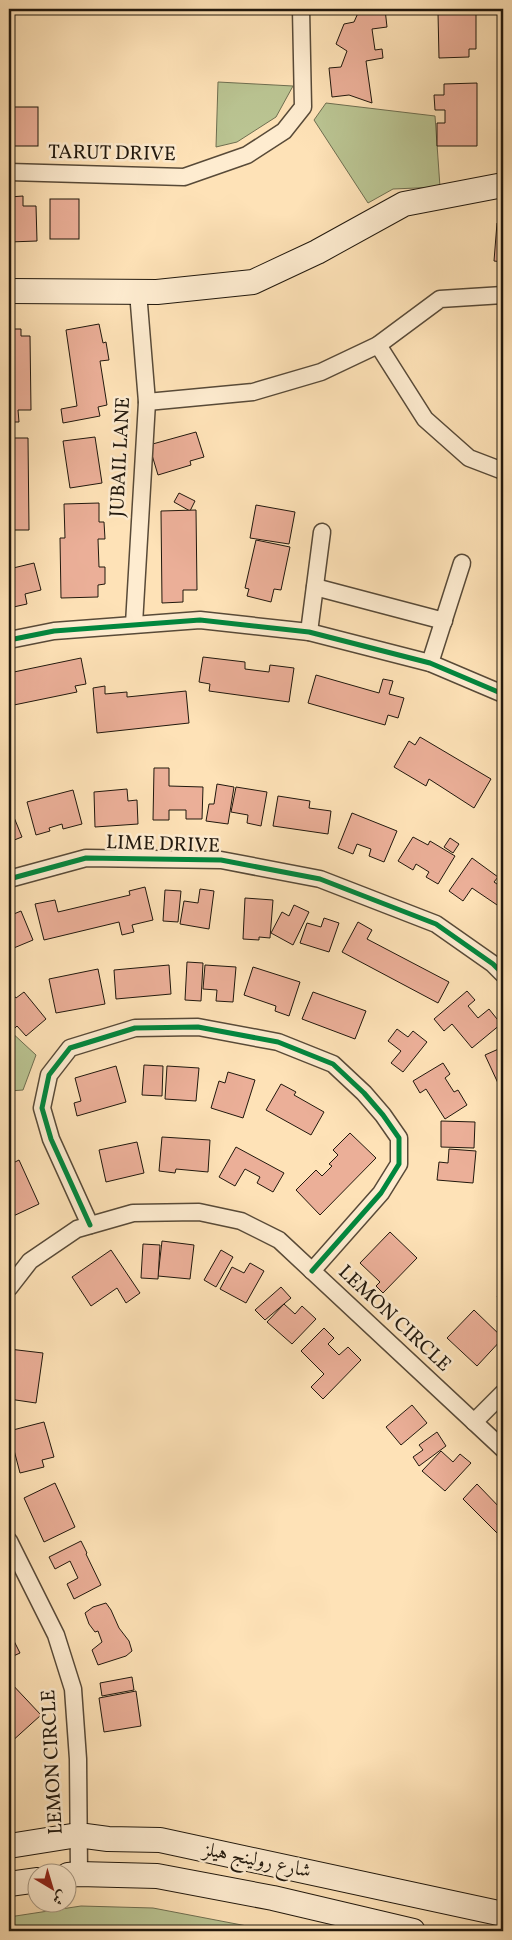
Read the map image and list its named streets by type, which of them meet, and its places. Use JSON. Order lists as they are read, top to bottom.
{
  "streets": {
    "main road": ["شارع رولينج هيلز"],
    "street": [
      "TARUT DRIVE",
      "JUBAIL LANE",
      "LIME DRIVE",
      "LEMON CIRCLE"
    ]
  },
  "crossings": [
    ["LEMON CIRCLE", "شارع رولينج هيلز"]
  ],
  "north": "bottom right"
}
